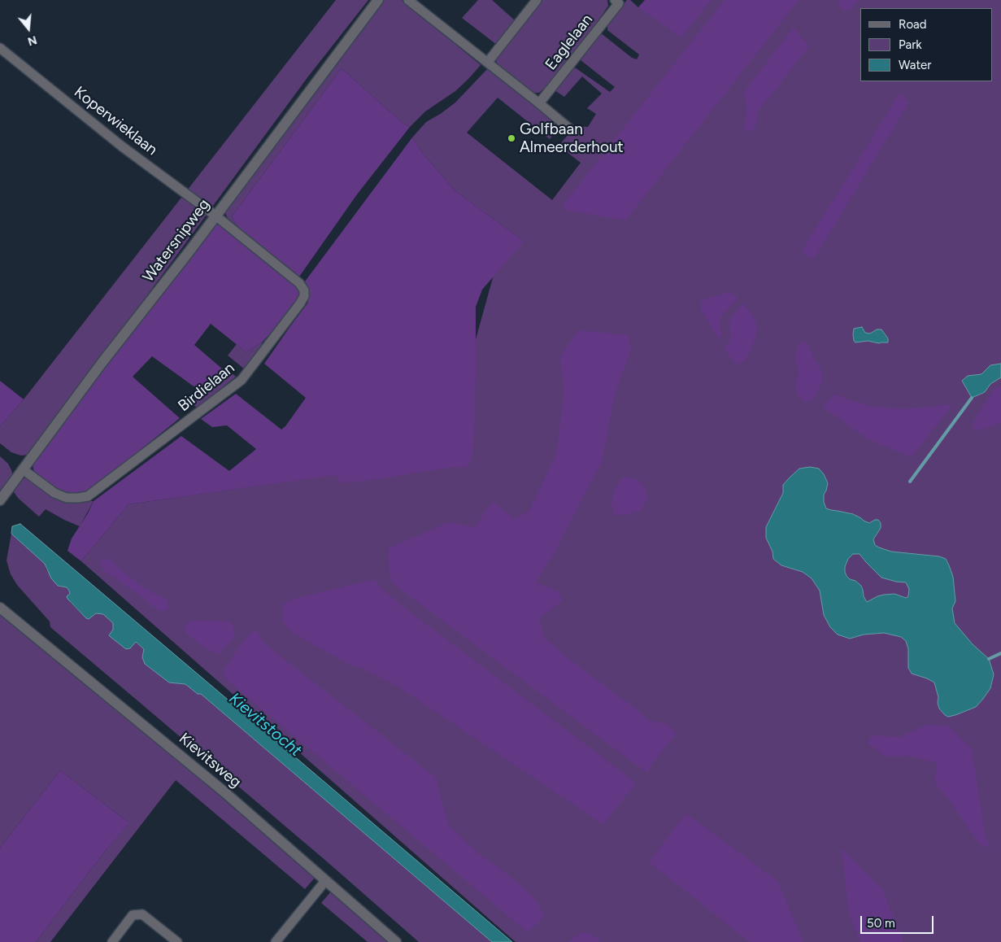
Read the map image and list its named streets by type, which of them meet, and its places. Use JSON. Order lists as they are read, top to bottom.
{
  "streets": {
    "street": [
      "Eaglelaan",
      "Koperwieklaan",
      "Watersnipweg",
      "Birdielaan",
      "Kievitsweg"
    ]
  },
  "crossings": [
    ["Koperwieklaan", "Watersnipweg"],
    ["Koperwieklaan", "Birdielaan"],
    ["Watersnipweg", "Birdielaan"]
  ],
  "water": ["Kievitstocht"],
  "places": ["Golfbaan Almeerderhout"],
  "legend": ["Road", "Park", "Water"],
  "scale_bar": "50 m",
  "north": "bottom"
}
